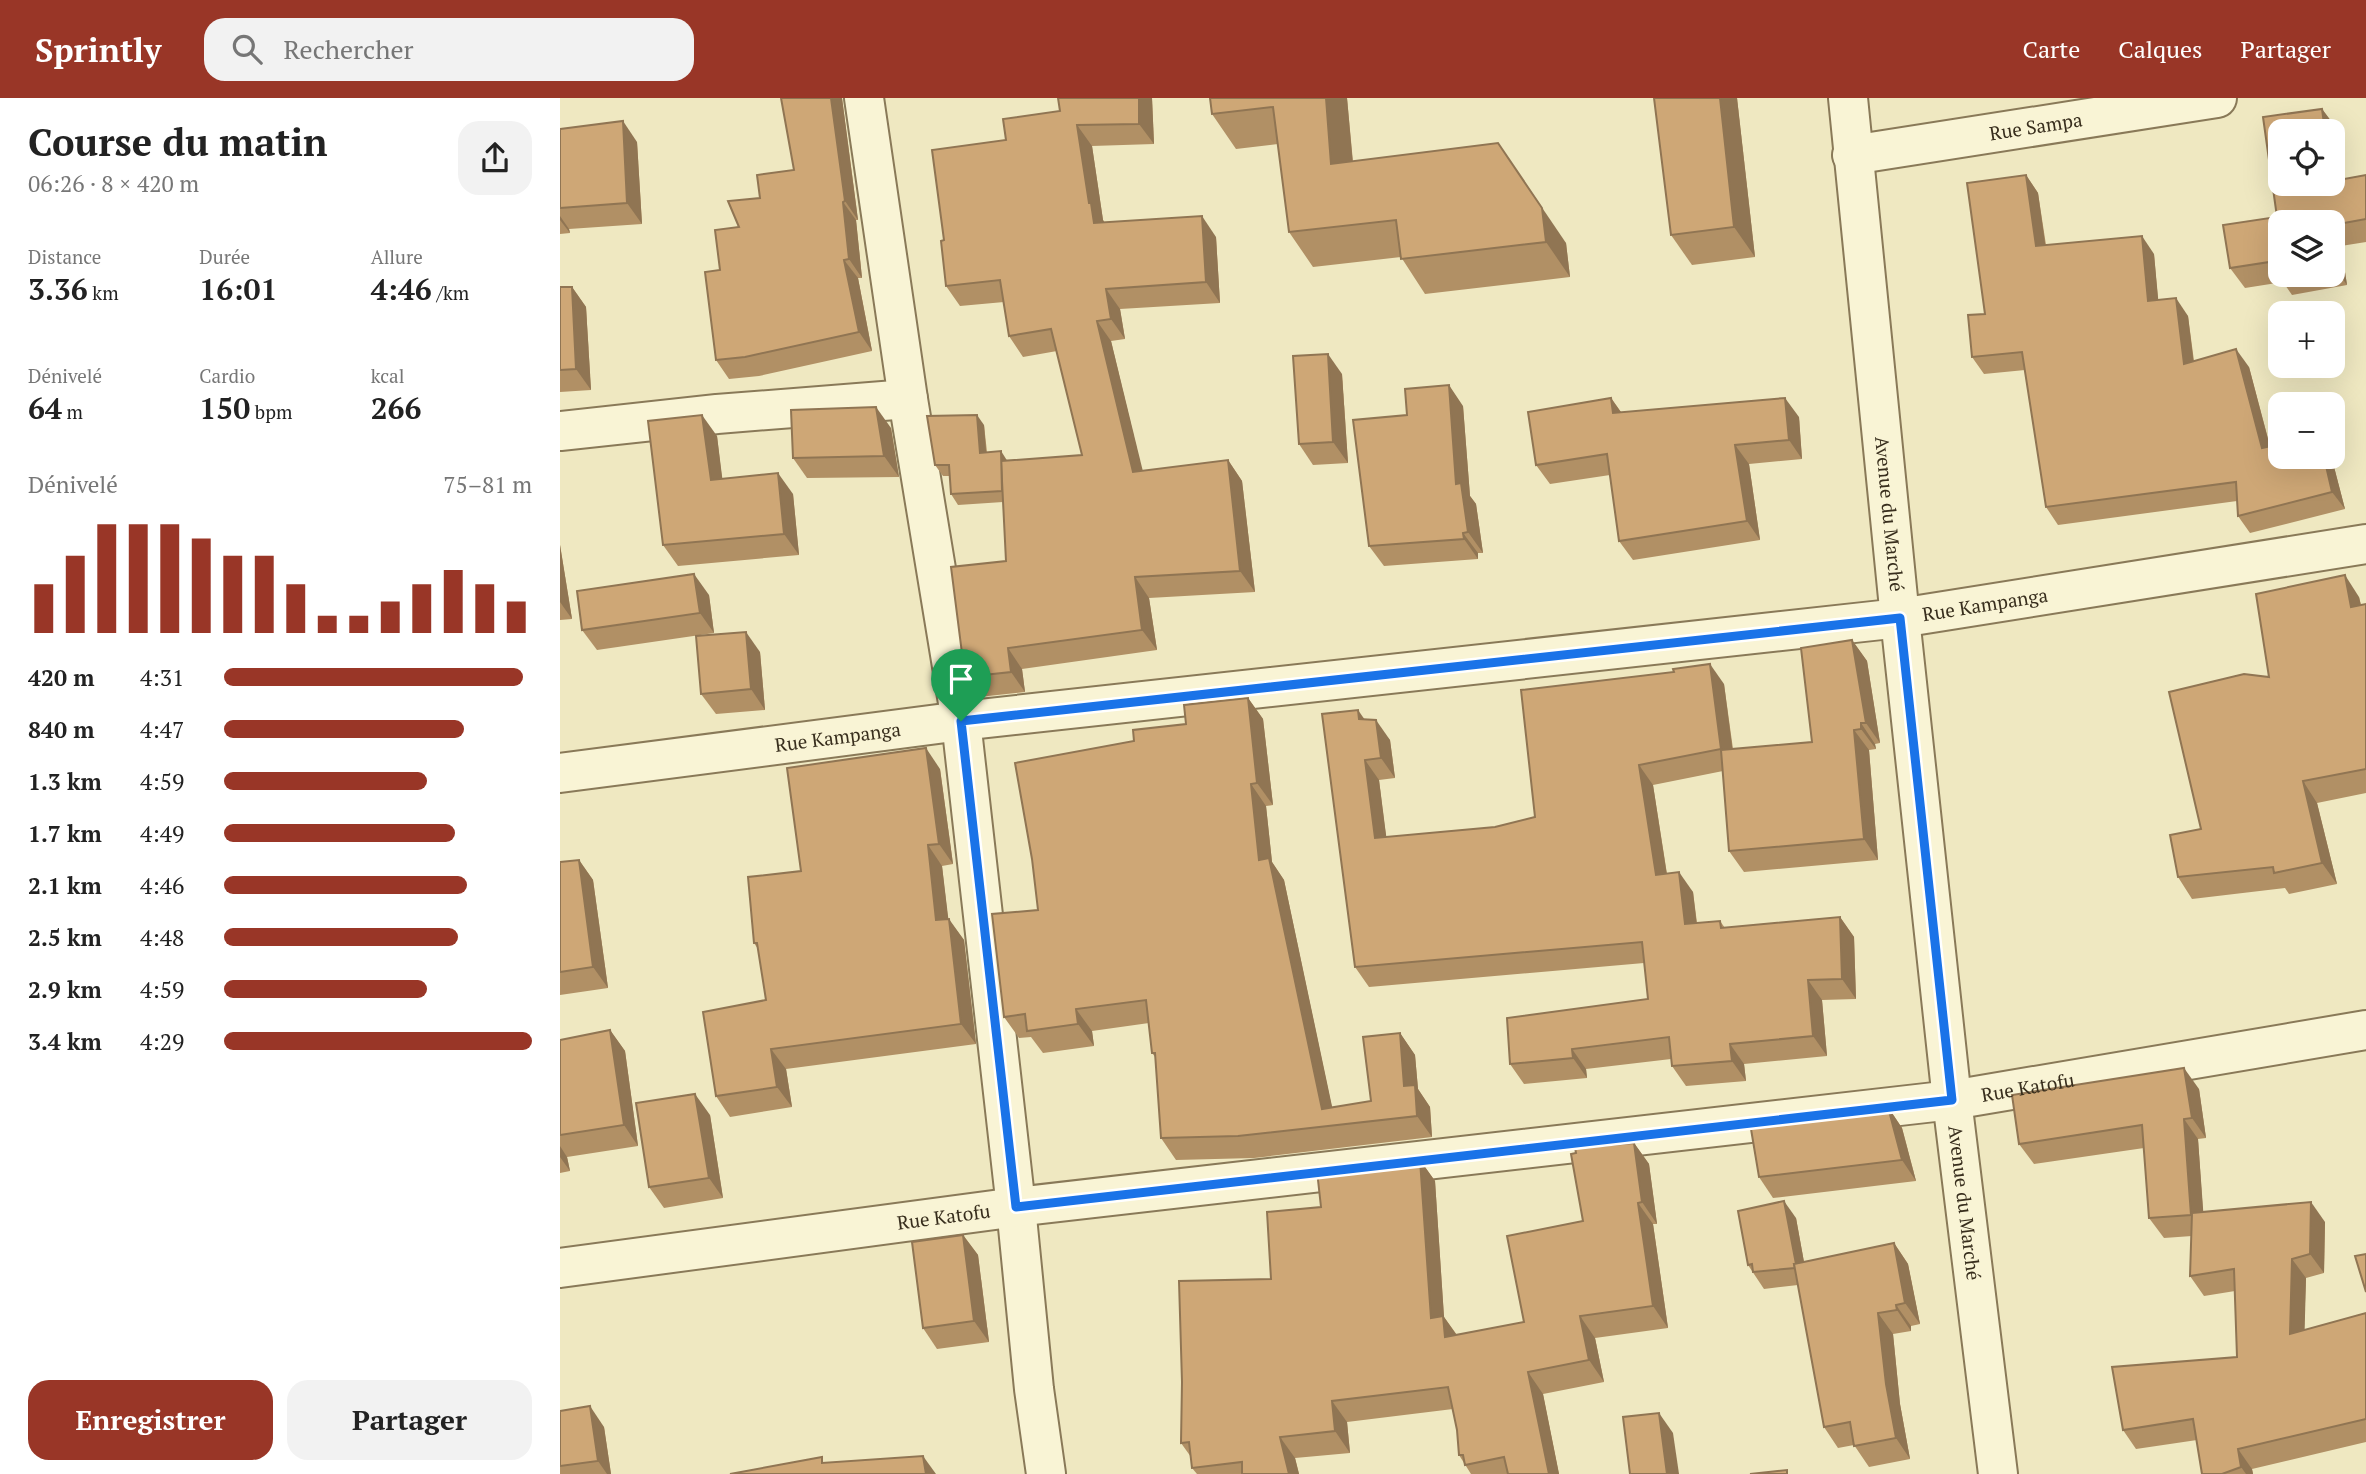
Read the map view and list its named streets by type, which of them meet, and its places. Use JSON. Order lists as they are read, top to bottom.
{
  "streets": {
    "street": [
      "Rue Sampa",
      "Avenue du Marché",
      "Rue Kampanga",
      "Rue Katofu"
    ]
  },
  "crossings": [
    ["Rue Sampa", "Avenue du Marché"],
    ["Avenue du Marché", "Rue Kampanga"],
    ["Avenue du Marché", "Rue Katofu"]
  ],
  "page": {
    "header": "Sprintly",
    "search": "Rechercher",
    "nav": ["Carte", "Calques", "Partager"],
    "heading": ["Course du matin", "06:26 · 8 × 420 m"],
    "map_buttons": ["+", "−"],
    "stats": [
      ["Distance", "3.36 km"],
      ["Durée", "16:01"],
      ["Allure", "4:46 /km"],
      ["Dénivelé", "64 m"],
      ["Cardio", "150 bpm"],
      ["kcal", "266"]
    ],
    "chart": ["Dénivelé", "75–81 m"],
    "list": [
      {
        "name": "420 m",
        "note": "4:31"
      },
      {
        "name": "840 m",
        "note": "4:47"
      },
      {
        "name": "1.3 km",
        "note": "4:59"
      },
      {
        "name": "1.7 km",
        "note": "4:49"
      },
      {
        "name": "2.1 km",
        "note": "4:46"
      },
      {
        "name": "2.5 km",
        "note": "4:48"
      },
      {
        "name": "2.9 km",
        "note": "4:59"
      },
      {
        "name": "3.4 km",
        "note": "4:29"
      }
    ],
    "buttons": ["Enregistrer", "Partager"]
  }
}
